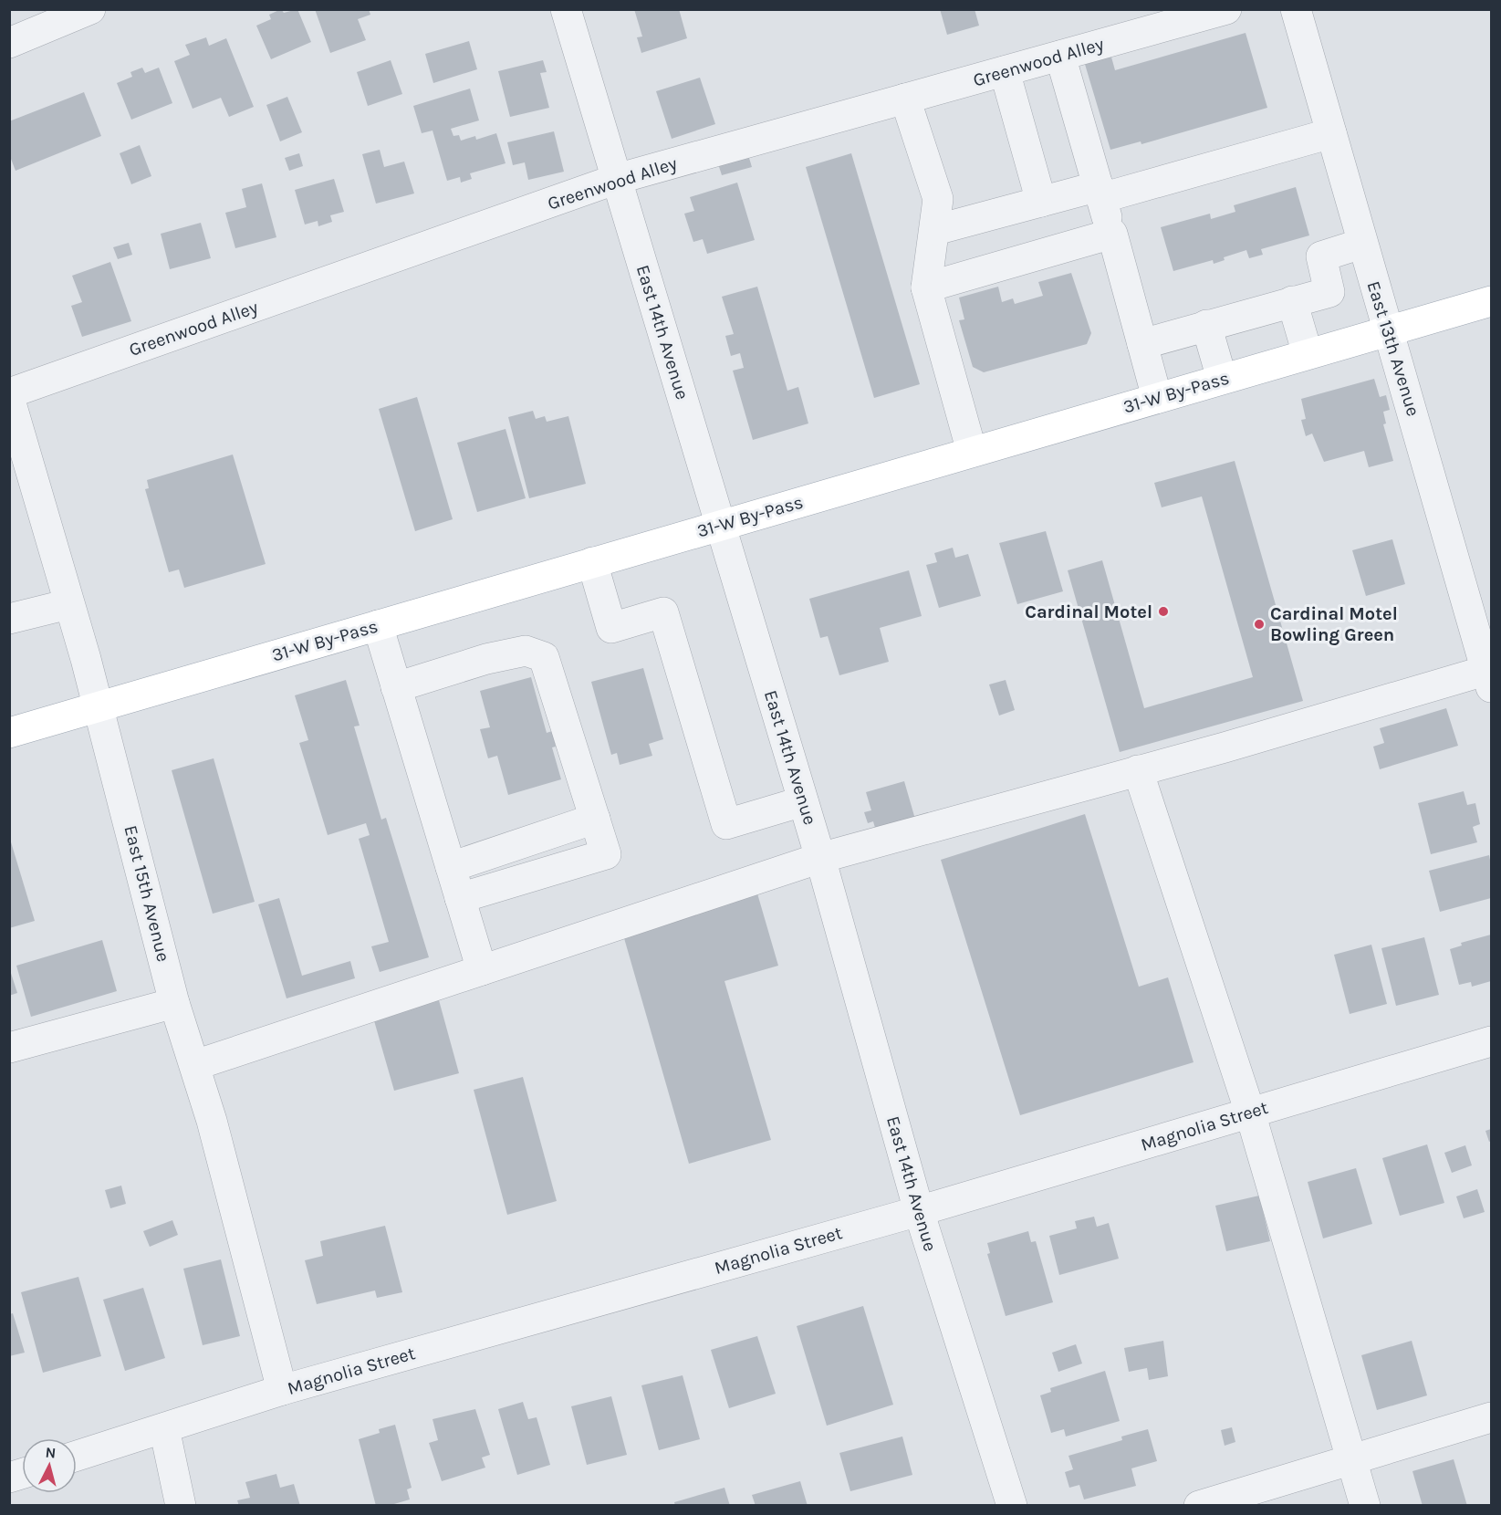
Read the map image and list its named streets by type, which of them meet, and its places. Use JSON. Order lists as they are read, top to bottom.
{
  "streets": {
    "main road": ["31-W By-Pass"],
    "street": [
      "Greenwood Alley",
      "East 14th Avenue",
      "East 13th Avenue",
      "East 15th Avenue",
      "Magnolia Street"
    ]
  },
  "crossings": [
    ["Greenwood Alley", "East 14th Avenue"],
    ["Greenwood Alley", "East 15th Avenue"],
    ["East 14th Avenue", "31-W By-Pass"],
    ["East 14th Avenue", "Magnolia Street"],
    ["East 13th Avenue", "31-W By-Pass"],
    ["31-W By-Pass", "East 15th Avenue"],
    ["East 15th Avenue", "Magnolia Street"]
  ],
  "places": ["Cardinal Motel", "Cardinal Motel Bowling Green"],
  "north": "top"
}
